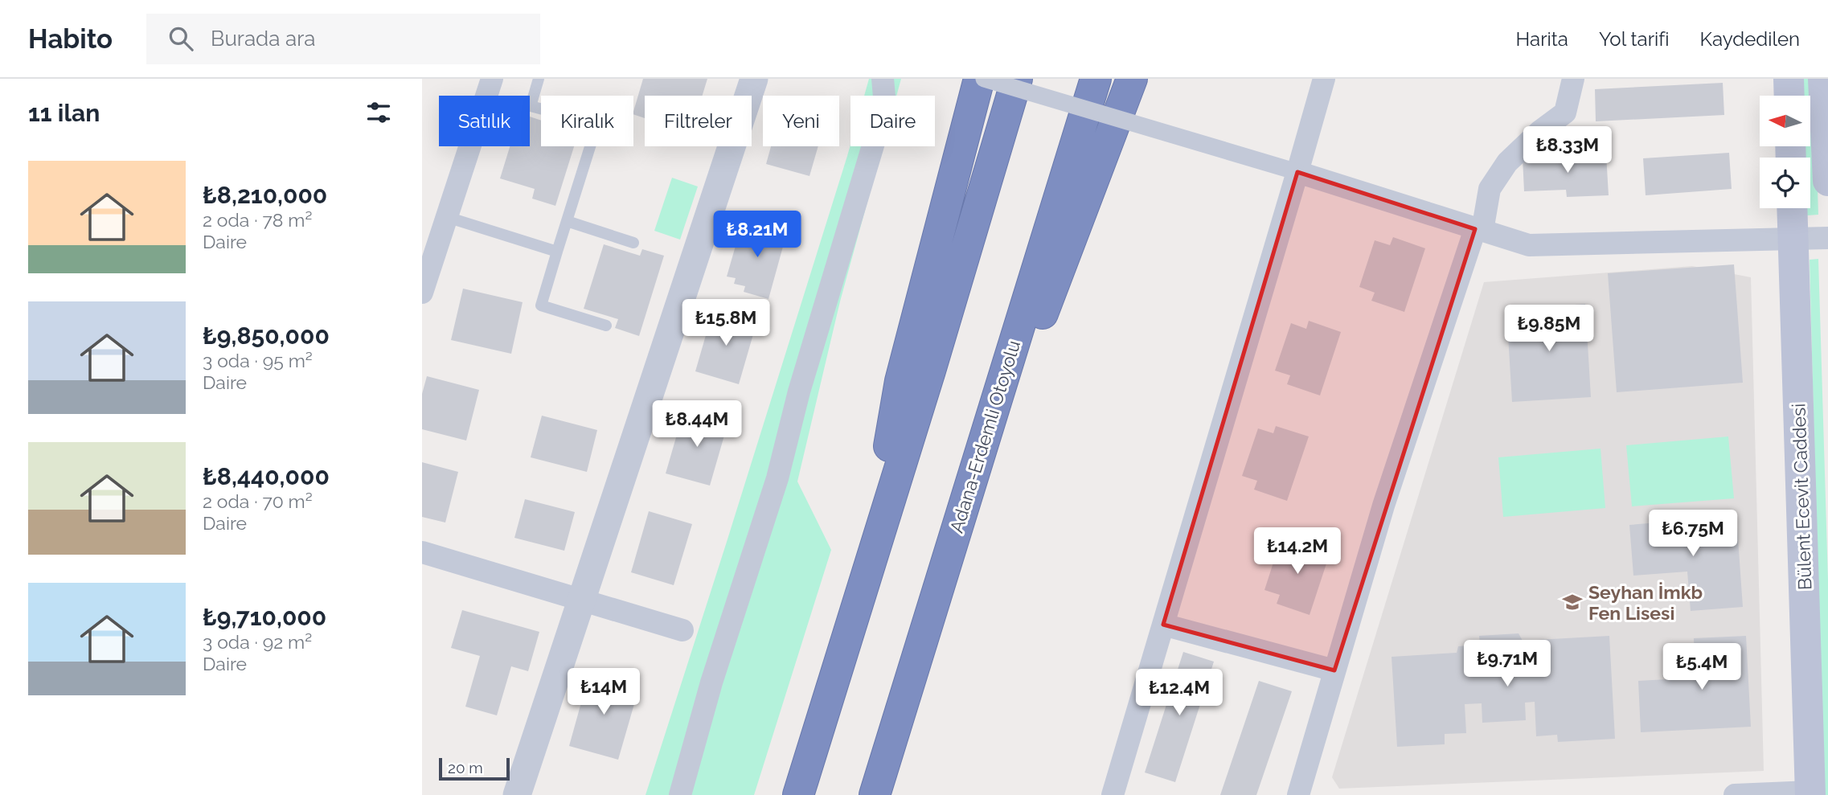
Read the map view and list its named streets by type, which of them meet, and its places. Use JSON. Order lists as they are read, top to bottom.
{
  "streets": {
    "highway": ["Adana-Erdemli Otoyolu"],
    "main road": ["Bülent Ecevit Caddesi"]
  },
  "places": {
    "school or university": ["Seyhan İmkb Fen Lisesi"]
  },
  "scale_bar": "20 m",
  "north": "left",
  "page": {
    "header": "Habito",
    "search": "Burada ara",
    "nav": ["Harita", "Yol tarifi", "Kaydedilen"],
    "heading": "11 ilan",
    "chip": [
      "Satılık",
      "Kiralık",
      "Filtreler",
      "Yeni",
      "Daire"
    ],
    "price": [
      "₺8.33M",
      "₺8.21M",
      "₺15.8M",
      "₺9.85M",
      "₺8.44M",
      "₺6.75M",
      "₺14.2M",
      "₺9.71M",
      "₺5.4M",
      "₺14M",
      "₺12.4M"
    ],
    "list": [
      {
        "name": "₺8,210,000",
        "note": "2 oda · 78 m² · Daire"
      },
      {
        "name": "₺9,850,000",
        "note": "3 oda · 95 m² · Daire"
      },
      {
        "name": "₺8,440,000",
        "note": "2 oda · 70 m² · Daire"
      },
      {
        "name": "₺9,710,000",
        "note": "3 oda · 92 m² · Daire"
      }
    ],
    "scale": "20 m"
  }
}
